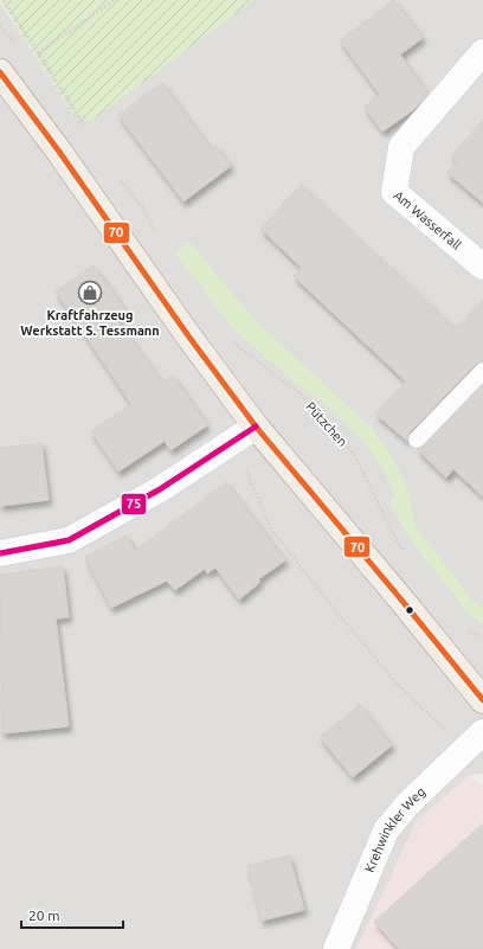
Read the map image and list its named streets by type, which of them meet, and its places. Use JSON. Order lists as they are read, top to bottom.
{
  "streets": {
    "street": ["Am Wasserfall", "Krehwinkler Weg"],
    "path": ["Pützchen"]
  },
  "places": {
    "shop": ["Kraftfahrzeug Werkstatt S. Tessmann"]
  },
  "lines": ["transit line 70", "transit line 75"],
  "scale_bar": "20 m"
}
